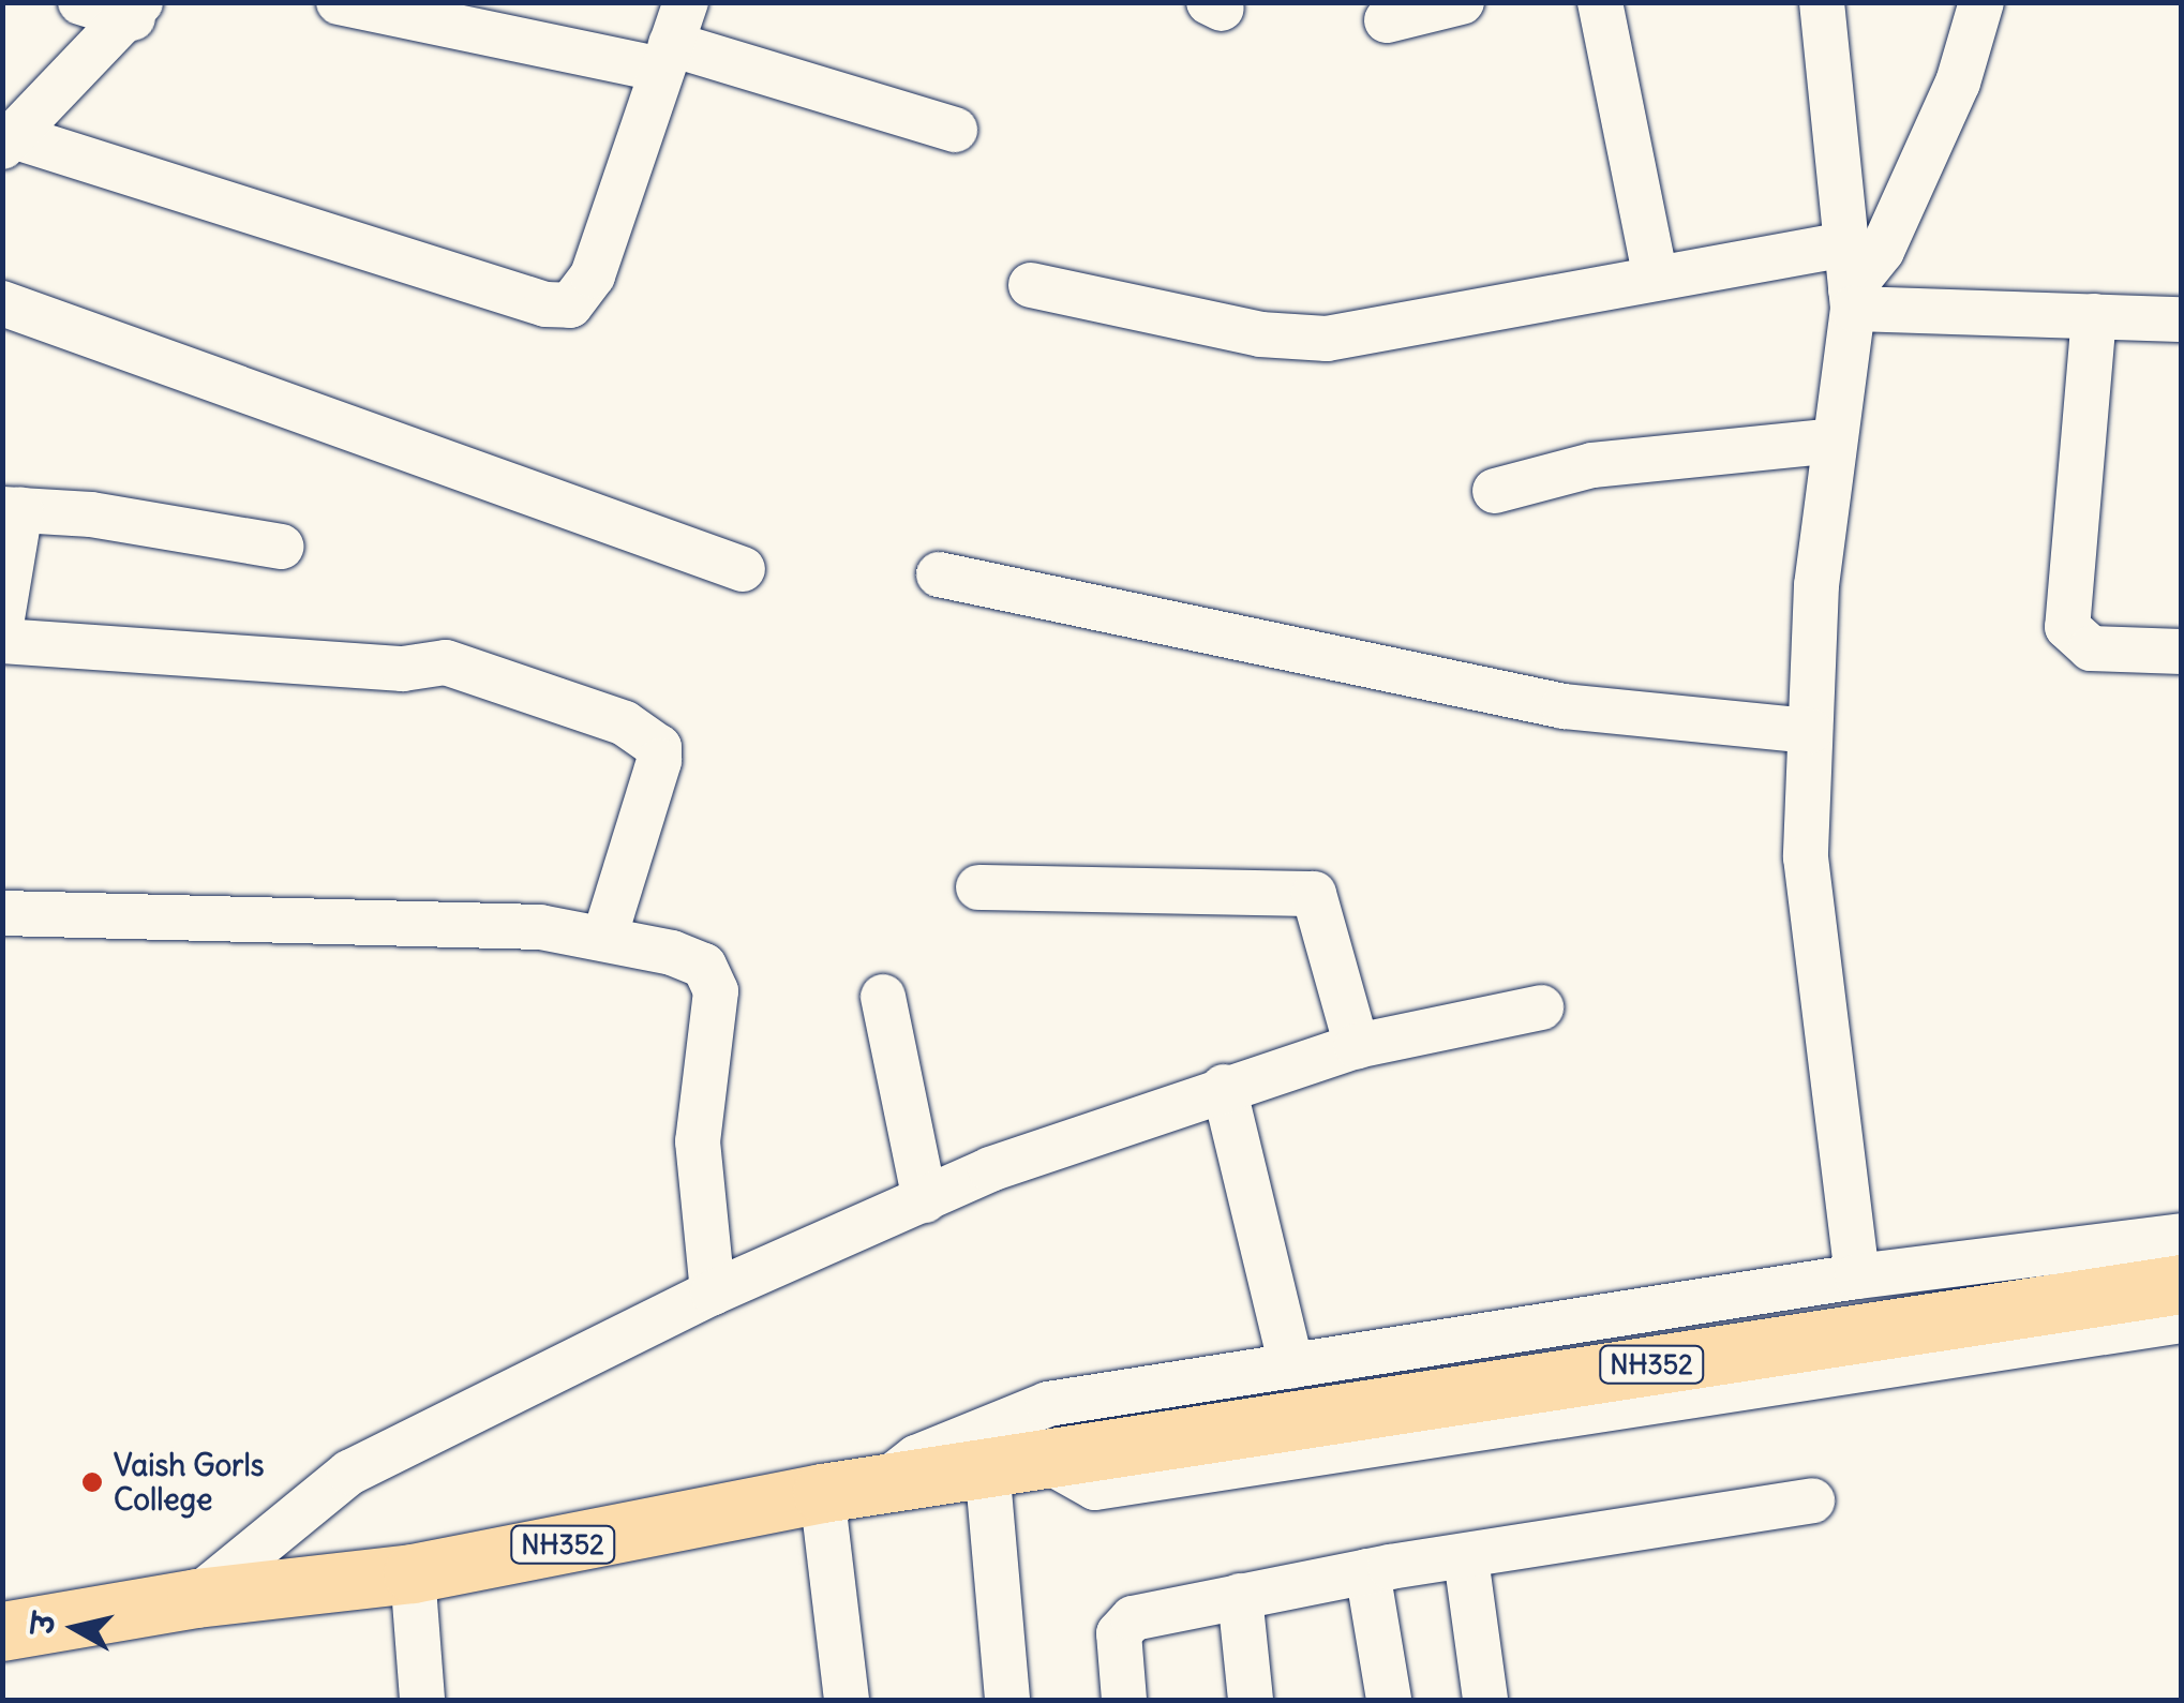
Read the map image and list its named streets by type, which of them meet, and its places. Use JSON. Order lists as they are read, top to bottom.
{
  "streets": {
    "highway": ["NH352"]
  },
  "places": ["Vaish Gorls College"],
  "north": "left"
}
